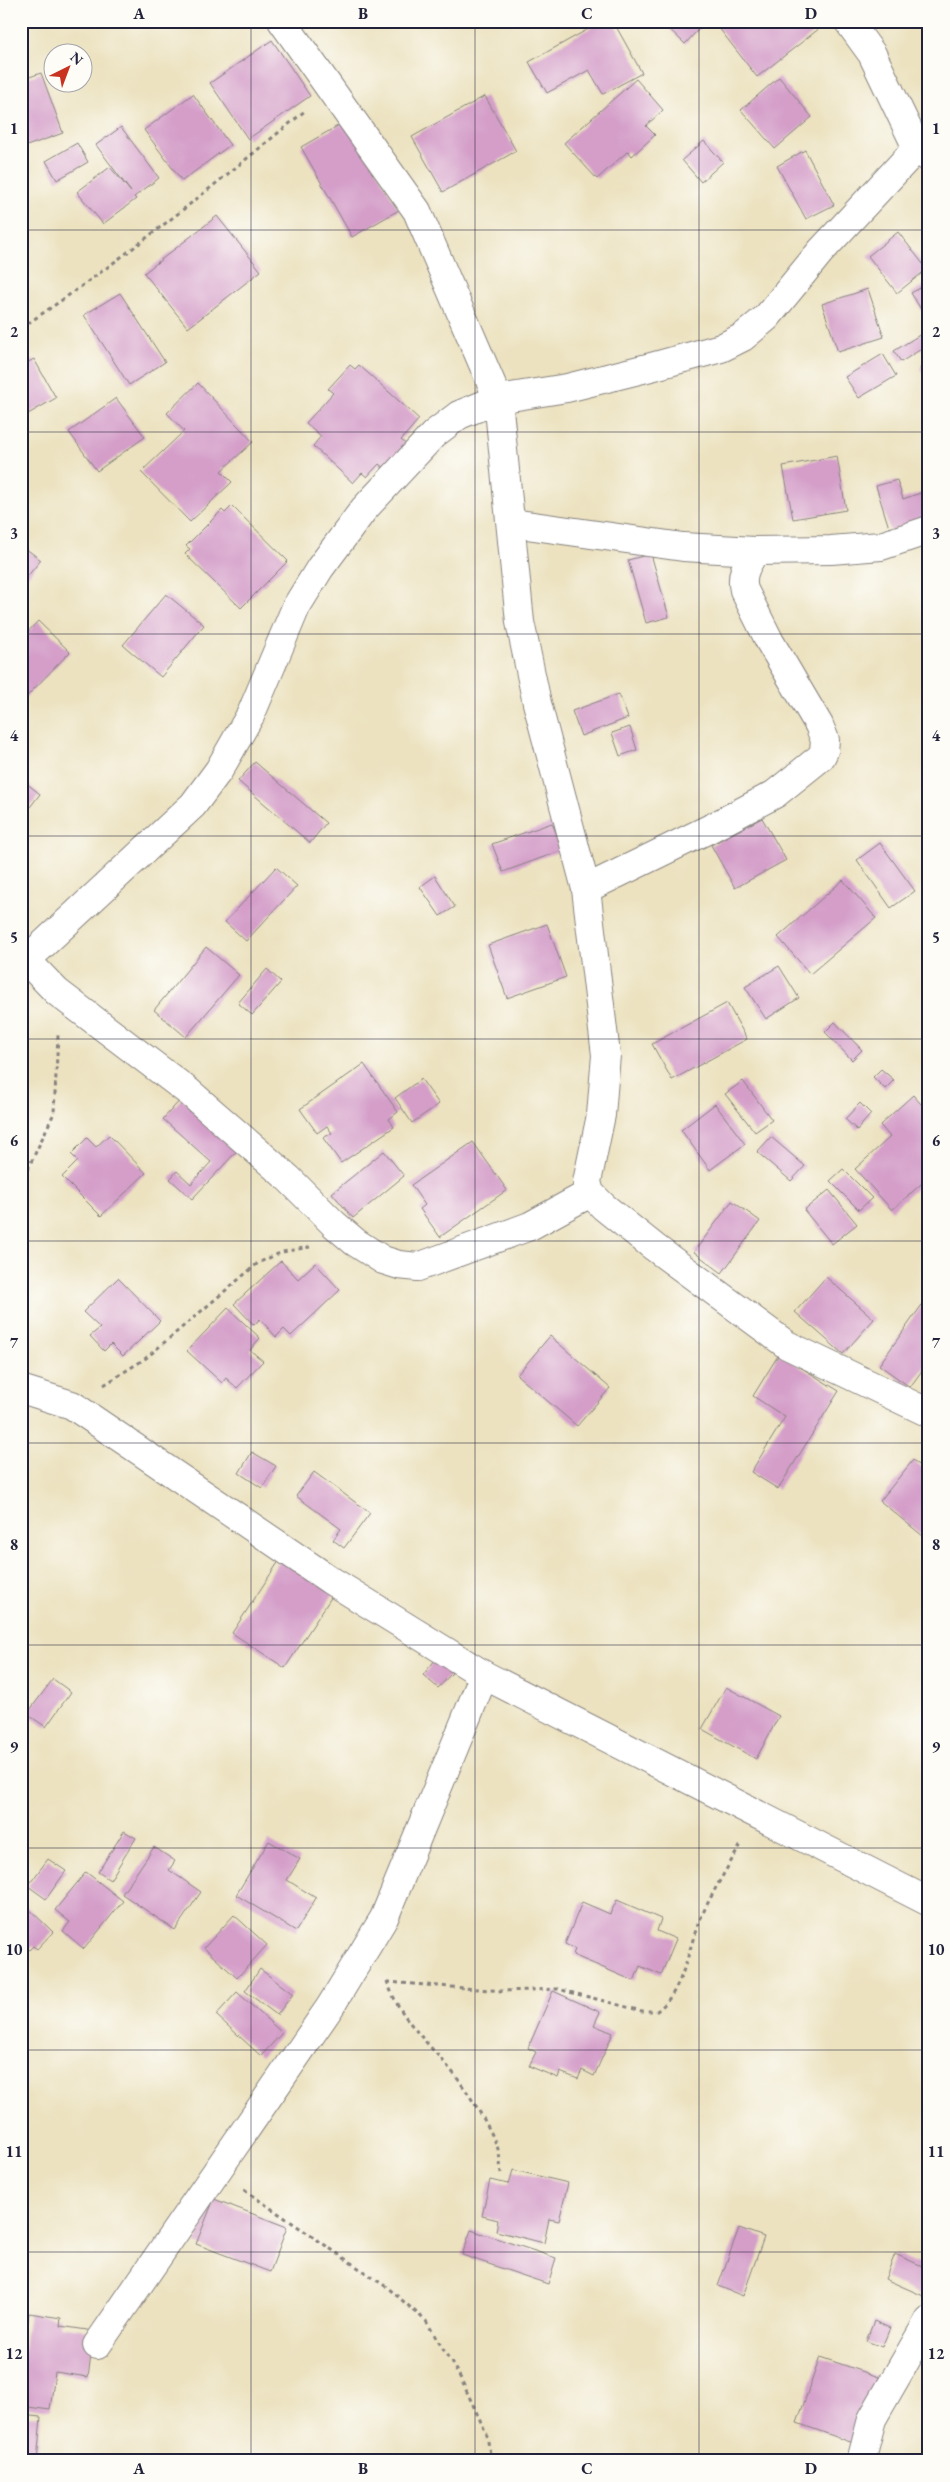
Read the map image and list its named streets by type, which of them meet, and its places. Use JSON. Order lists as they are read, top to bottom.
{
  "north": "top right",
  "grid": {
    "columns": [
      "A",
      "B",
      "C",
      "D"
    ],
    "rows": [
      "1",
      "2",
      "3",
      "4",
      "5",
      "6",
      "7",
      "8",
      "9",
      "10",
      "11",
      "12"
    ]
  }
}
